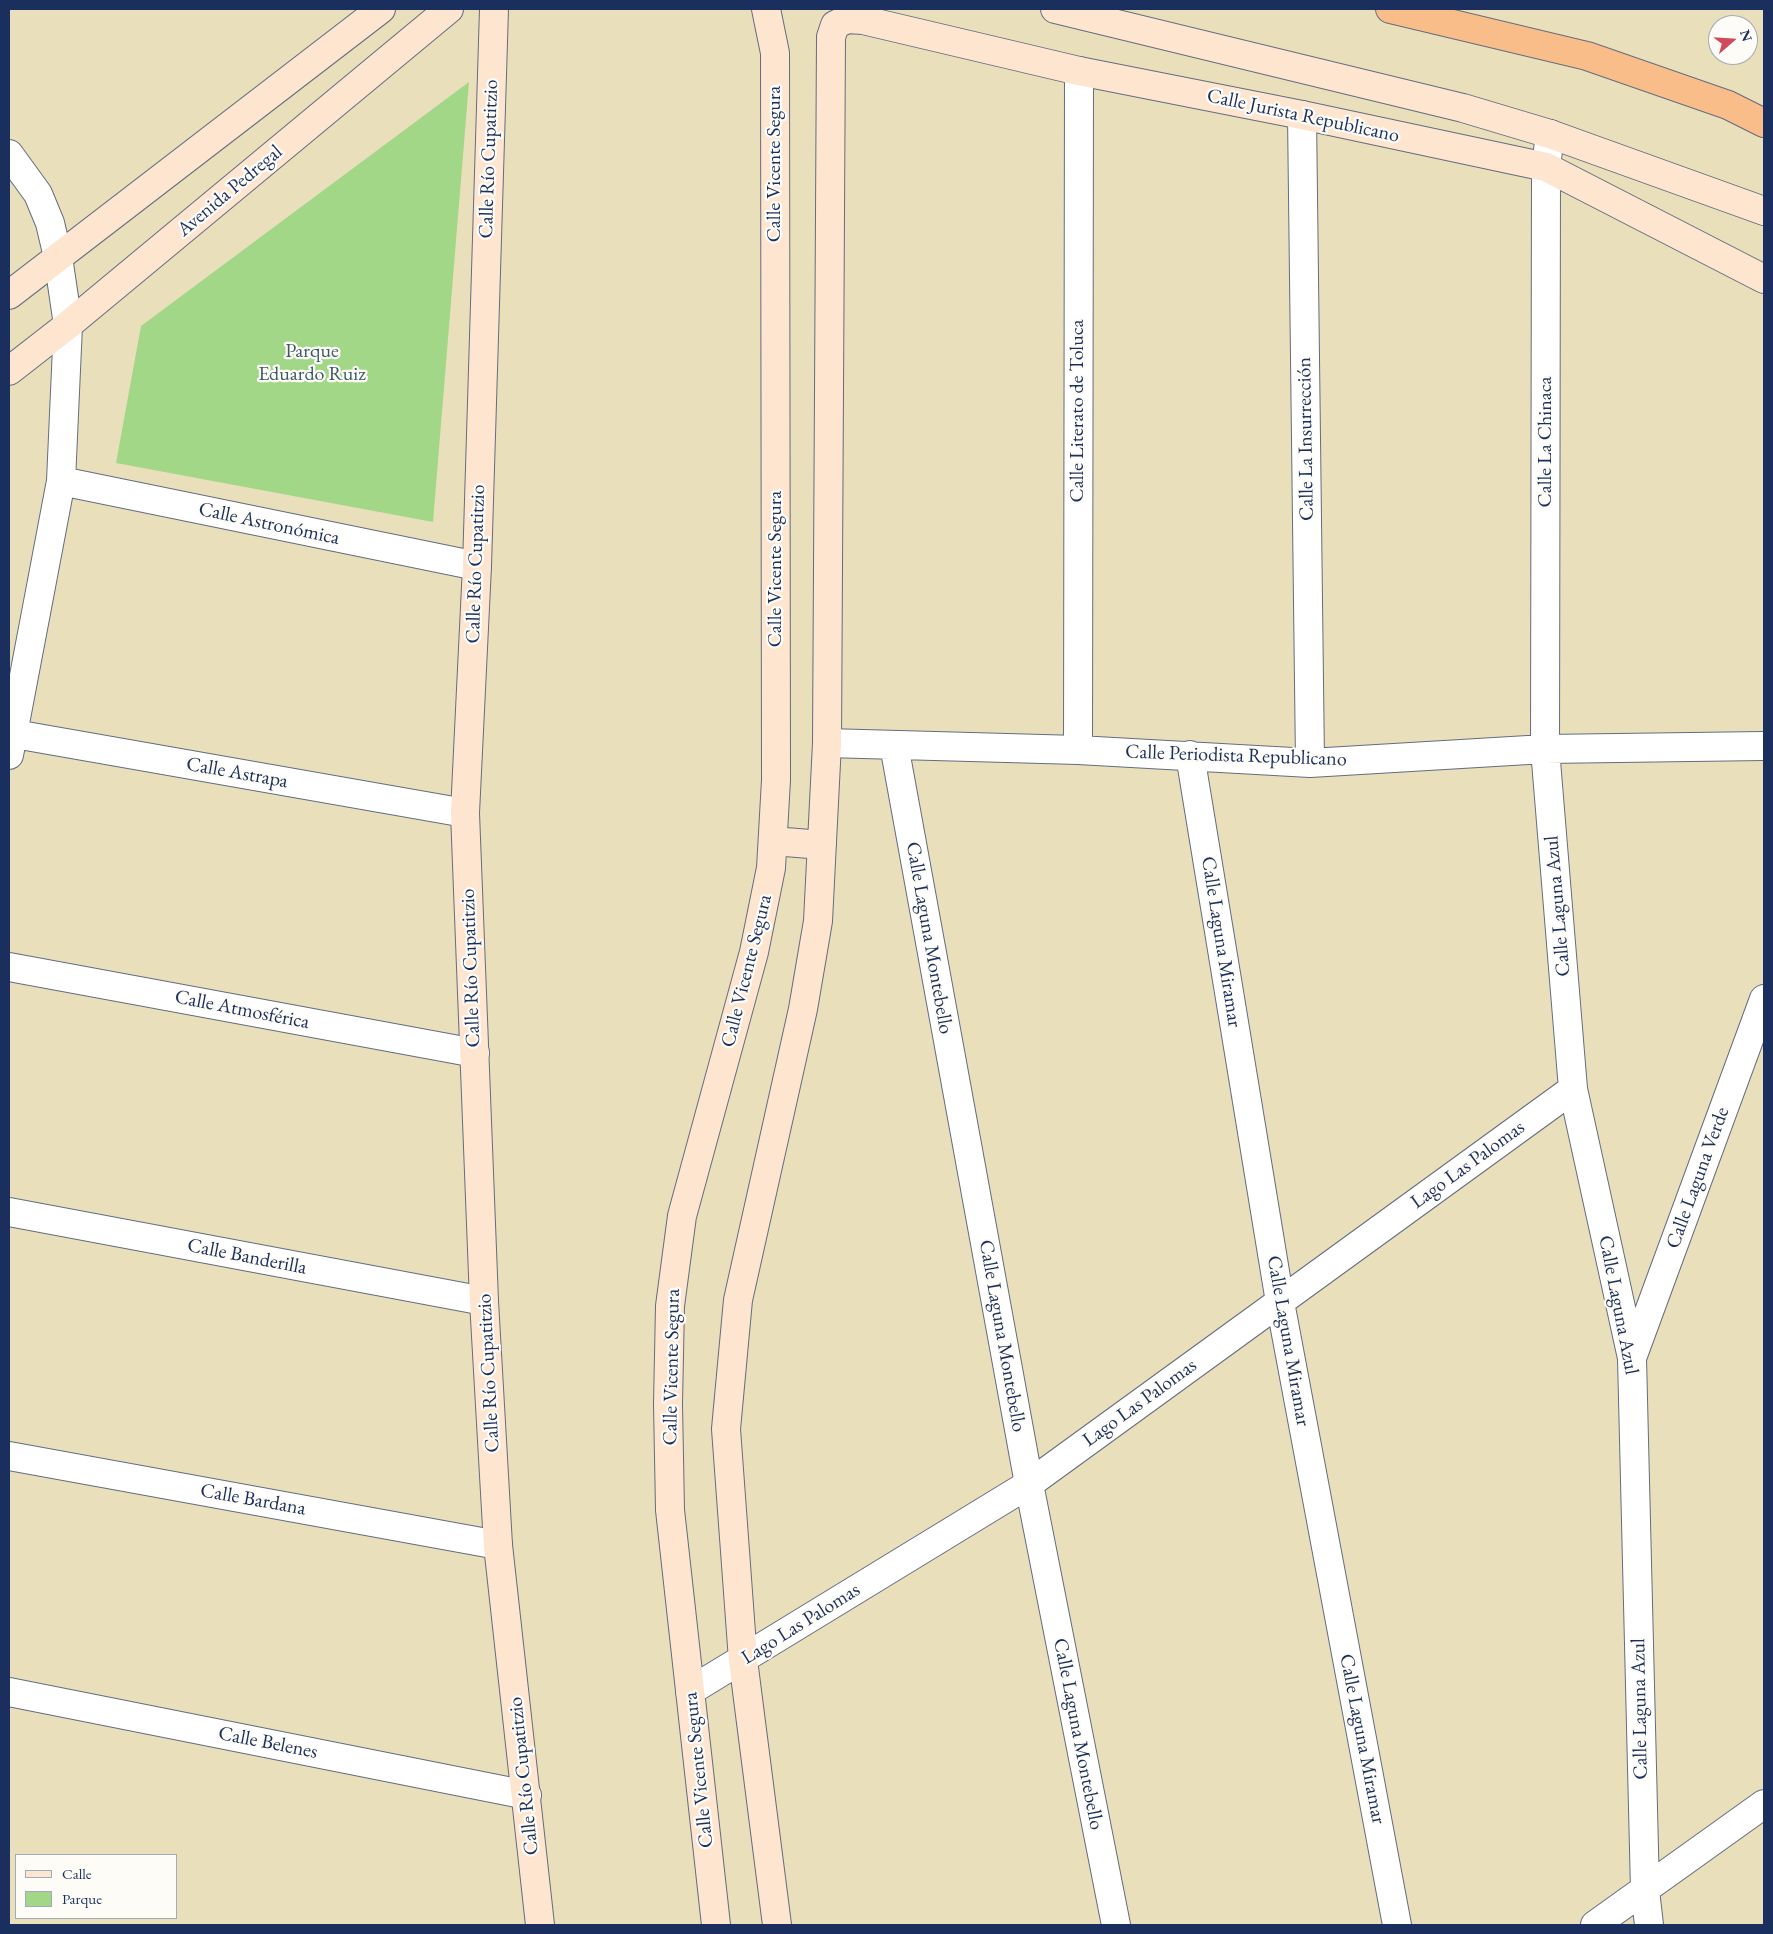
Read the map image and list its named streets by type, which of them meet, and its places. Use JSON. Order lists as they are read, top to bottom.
{
  "streets": {
    "street": [
      "Calle Jurista Republicano",
      "Calle Río Cupatitzio",
      "Calle Vicente Segura",
      "Avenida Pedregal",
      "Calle Literato de Toluca",
      "Calle La Insurrección",
      "Calle La Chinaca",
      "Calle Astronómica",
      "Calle Periodista Republicano",
      "Calle Astrapa",
      "Calle Laguna Azul",
      "Calle Laguna Montebello",
      "Calle Laguna Miramar",
      "Calle Atmosférica",
      "Lago Las Palomas",
      "Calle Laguna Verde",
      "Calle Banderilla",
      "Calle Bardana",
      "Calle Belenes"
    ]
  },
  "crossings": [
    ["Calle Jurista Republicano", "Calle Literato de Toluca"],
    ["Calle Jurista Republicano", "Calle La Insurrección"],
    ["Calle Jurista Republicano", "Calle La Chinaca"],
    ["Calle Jurista Republicano", "Calle Periodista Republicano"],
    ["Calle Río Cupatitzio", "Calle Astronómica"],
    ["Calle Río Cupatitzio", "Calle Astrapa"],
    ["Calle Río Cupatitzio", "Calle Atmosférica"],
    ["Calle Río Cupatitzio", "Calle Banderilla"],
    ["Calle Río Cupatitzio", "Calle Bardana"],
    ["Calle Río Cupatitzio", "Calle Belenes"],
    ["Calle Vicente Segura", "Lago Las Palomas"],
    ["Calle Literato de Toluca", "Calle Periodista Republicano"],
    ["Calle La Insurrección", "Calle Periodista Republicano"],
    ["Calle La Chinaca", "Calle Periodista Republicano"],
    ["Calle La Chinaca", "Calle Laguna Azul"],
    ["Calle Periodista Republicano", "Calle Laguna Azul"],
    ["Calle Periodista Republicano", "Calle Laguna Montebello"],
    ["Calle Periodista Republicano", "Calle Laguna Miramar"],
    ["Calle Laguna Azul", "Lago Las Palomas"],
    ["Calle Laguna Azul", "Calle Laguna Verde"],
    ["Calle Laguna Montebello", "Lago Las Palomas"],
    ["Calle Laguna Miramar", "Lago Las Palomas"]
  ],
  "parks": ["Parque Eduardo Ruiz"],
  "legend": ["Calle", "Parque"],
  "north": "right"
}
